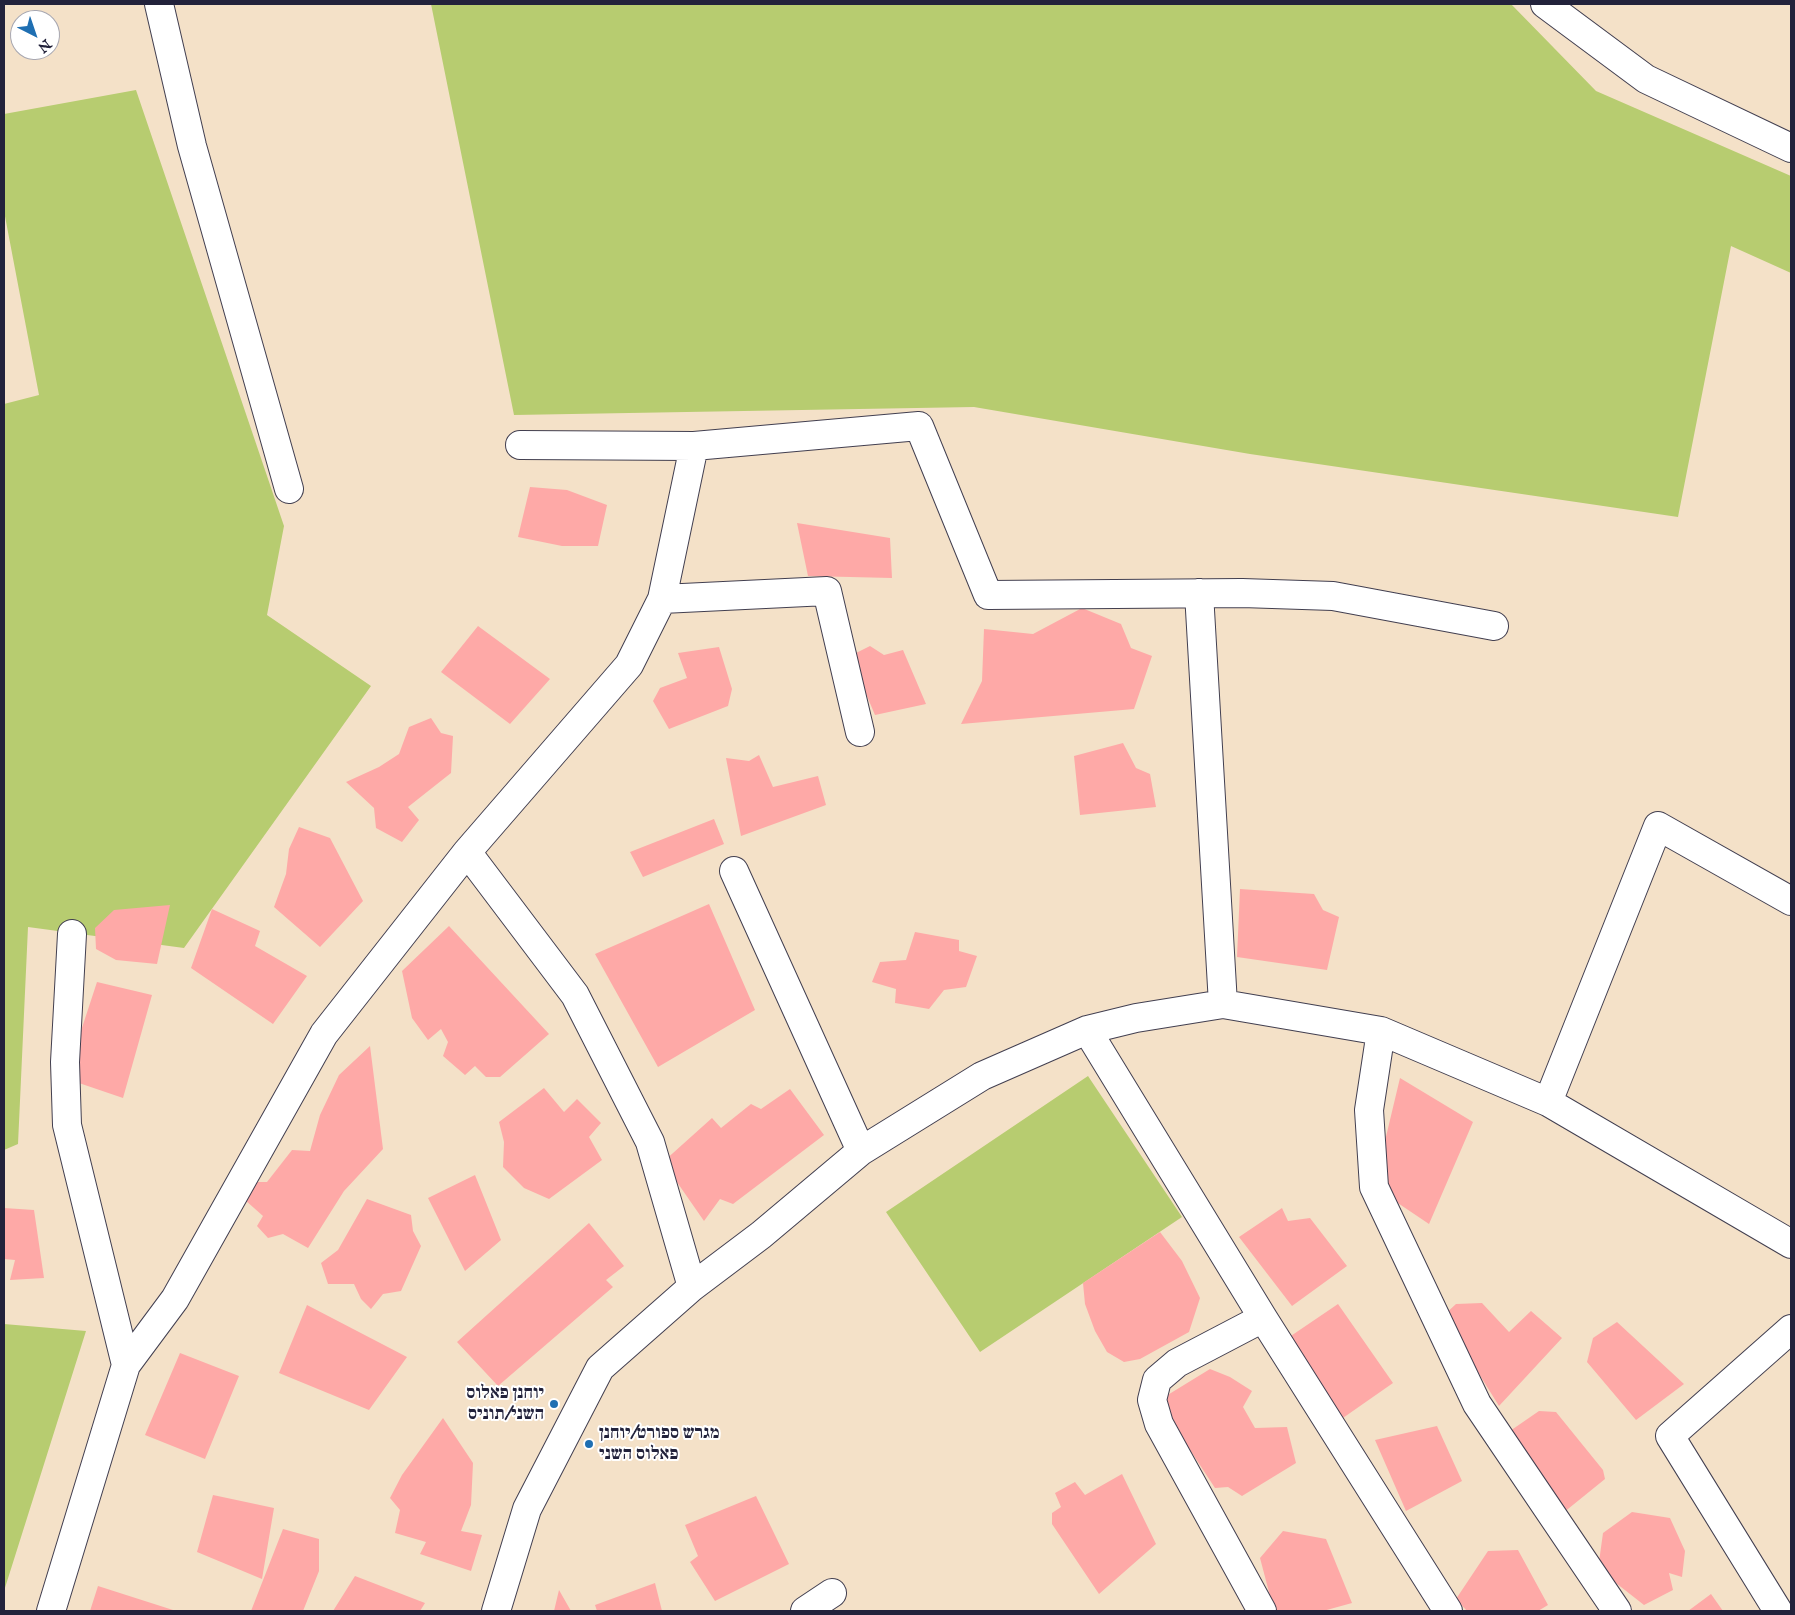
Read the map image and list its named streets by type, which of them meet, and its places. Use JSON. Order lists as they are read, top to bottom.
{
  "places": ["יוחנן פאלוס השני/תוניס", "מגרש ספורט/יוחנן פאלוס השני"],
  "north": "bottom right"
}
